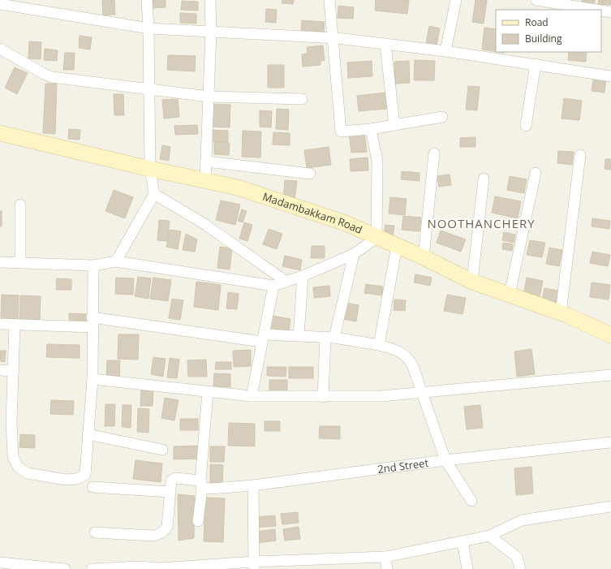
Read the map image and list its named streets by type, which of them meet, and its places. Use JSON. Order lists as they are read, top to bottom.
{
  "streets": {
    "street": ["Madambakkam Road", "2nd Street"]
  },
  "districts": ["NOOTHANCHERY"],
  "legend": ["Road", "Building"]
}
